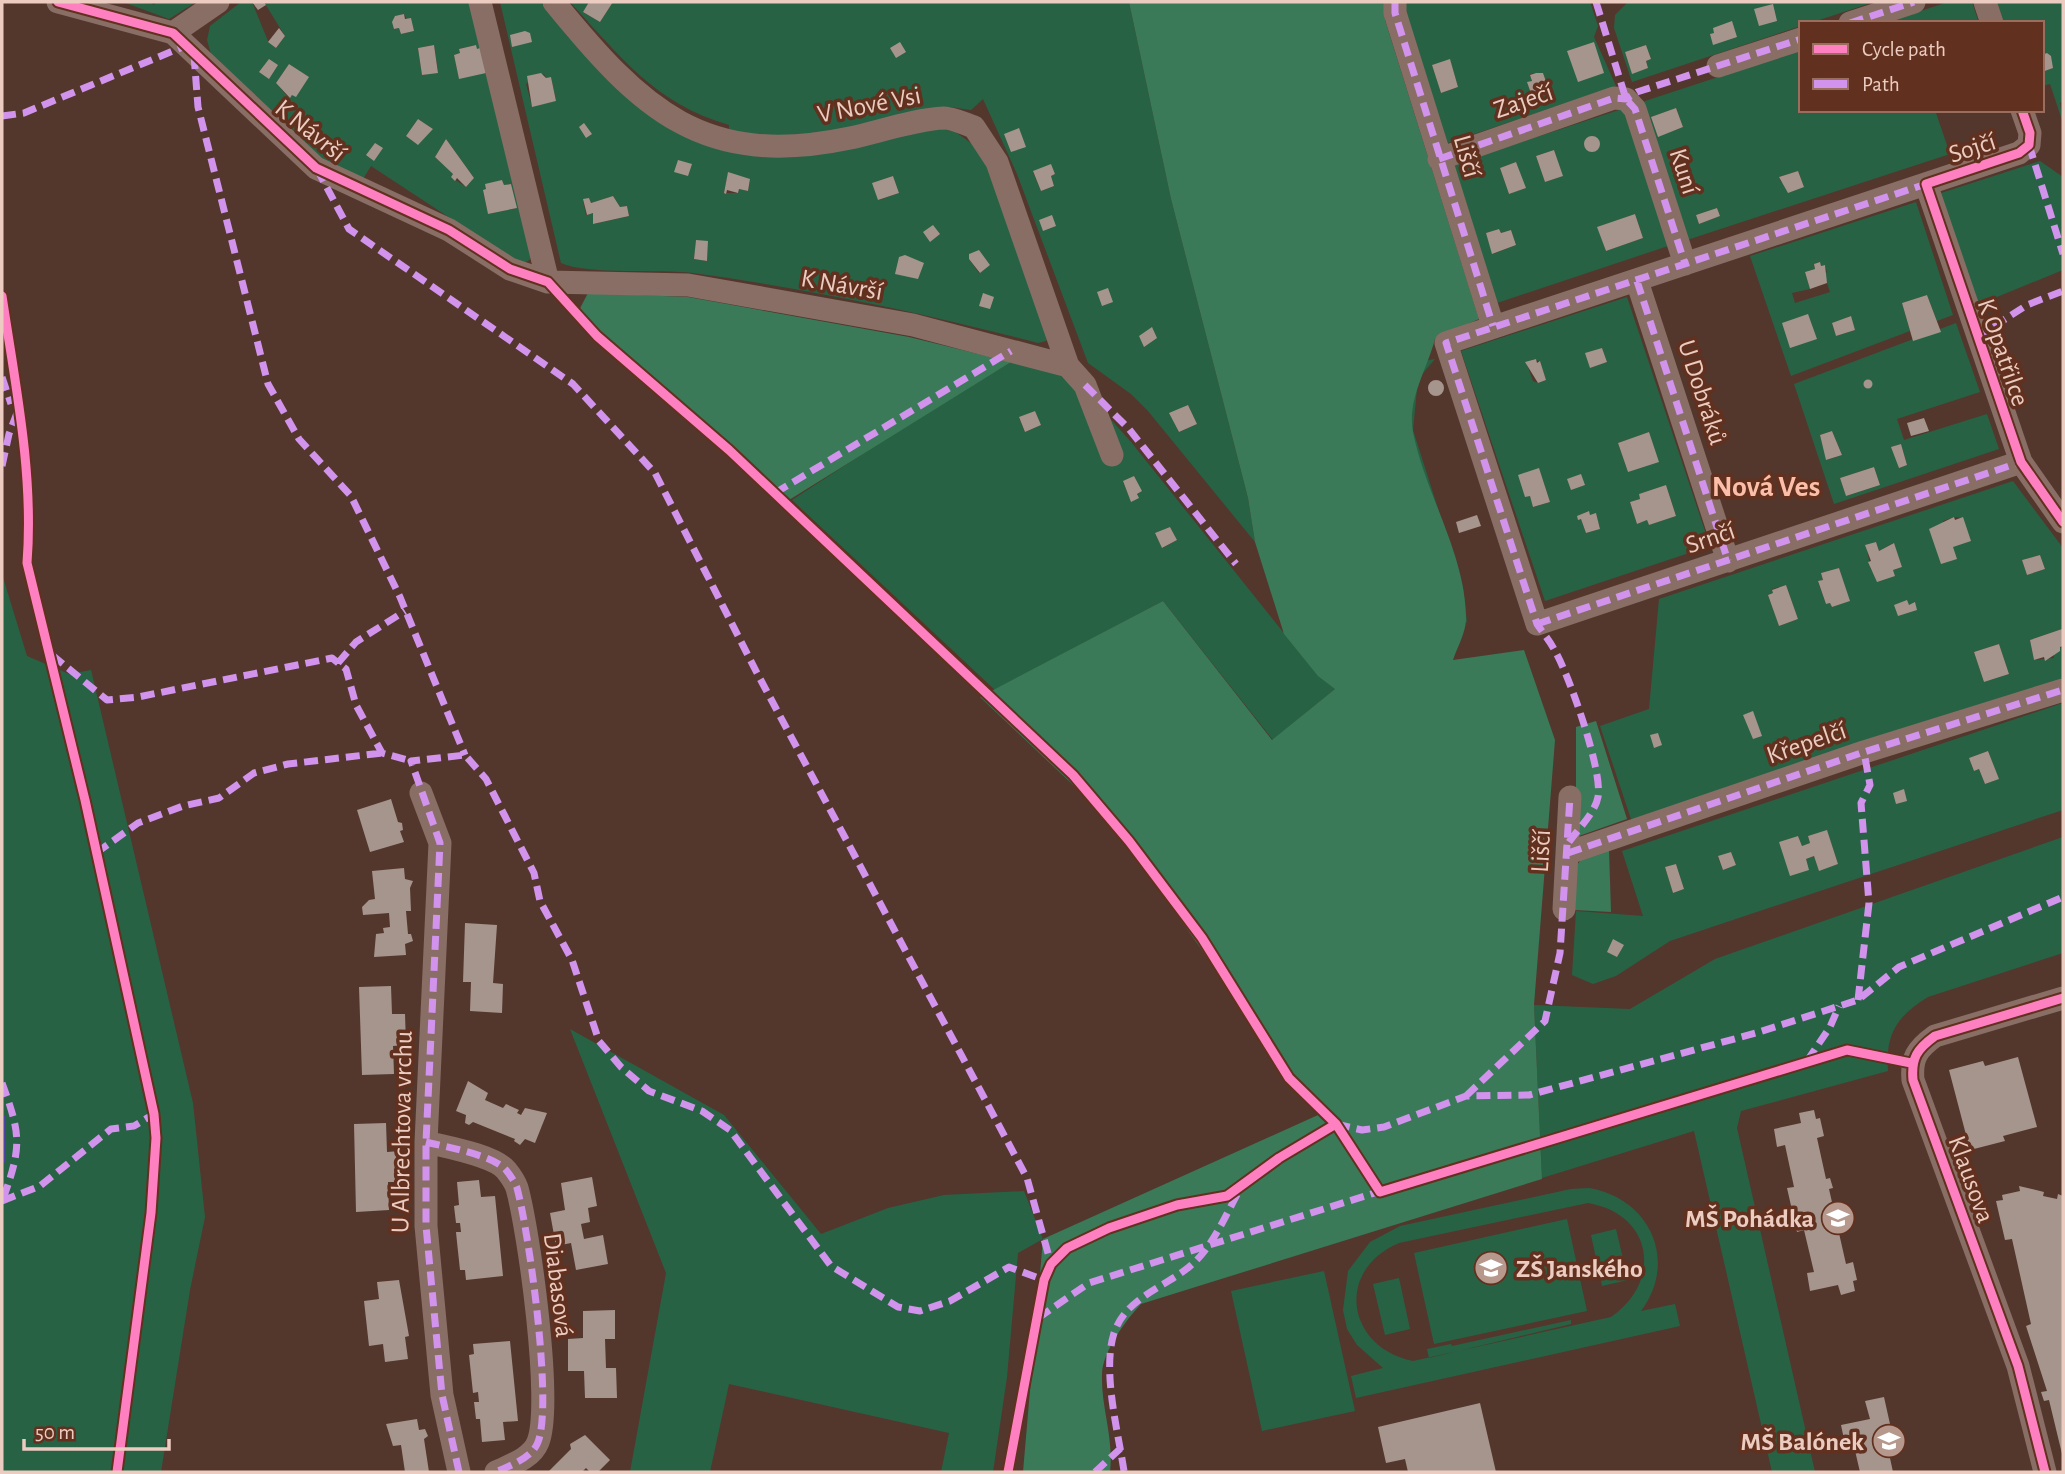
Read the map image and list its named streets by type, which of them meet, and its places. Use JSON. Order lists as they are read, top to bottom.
{
  "streets": {
    "street": [
      "Zaječí",
      "V Nové Vsi",
      "K Návrší",
      "Sojčí",
      "Liščí",
      "Kuní",
      "K Opatřilce",
      "U Dobráků",
      "Srnčí",
      "Křepelčí",
      "U Albrechtova vrchu",
      "Klausova",
      "Diabasová"
    ]
  },
  "crossings": [
    ["Zaječí", "Liščí"],
    ["Zaječí", "Kuní"],
    ["V Nové Vsi", "K Návrší"],
    ["Sojčí", "Liščí"],
    ["Sojčí", "Kuní"],
    ["Sojčí", "K Opatřilce"],
    ["Sojčí", "U Dobráků"],
    ["Sojčí", "Srnčí"],
    ["Liščí", "Křepelčí"],
    ["K Opatřilce", "Srnčí"],
    ["U Dobráků", "Srnčí"],
    ["U Albrechtova vrchu", "Diabasová"]
  ],
  "districts": ["Nová Ves"],
  "places": {
    "school or university": ["MŠ Pohádka", "ZŠ Janského", "MŠ Balónek"]
  },
  "legend": ["Cycle path", "Path"],
  "scale_bar": "50 m"
}
